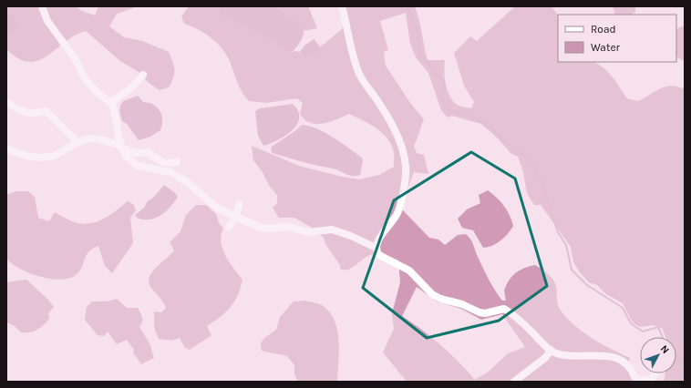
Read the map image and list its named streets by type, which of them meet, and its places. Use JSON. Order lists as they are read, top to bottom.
{
  "legend": ["Road", "Water"],
  "north": "top right"
}
